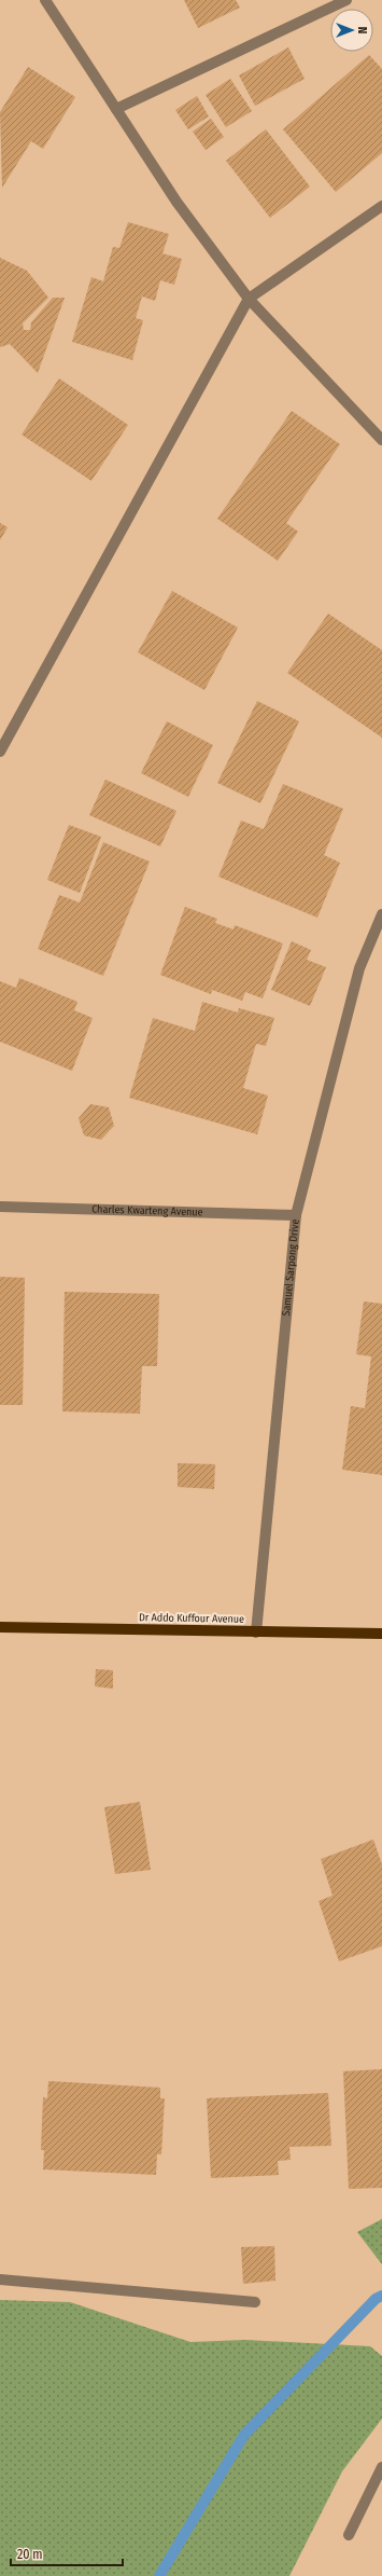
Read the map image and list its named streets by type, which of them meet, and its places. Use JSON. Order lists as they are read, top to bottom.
{
  "streets": {
    "main road": ["Dr Addo Kuffour Avenue"],
    "street": ["Charles Kwarteng Avenue", "Samuel Sarpong Drive"]
  },
  "crossings": [
    ["Charles Kwarteng Avenue", "Samuel Sarpong Drive"],
    ["Samuel Sarpong Drive", "Dr Addo Kuffour Avenue"]
  ],
  "scale_bar": "20 m",
  "north": "right"
}
